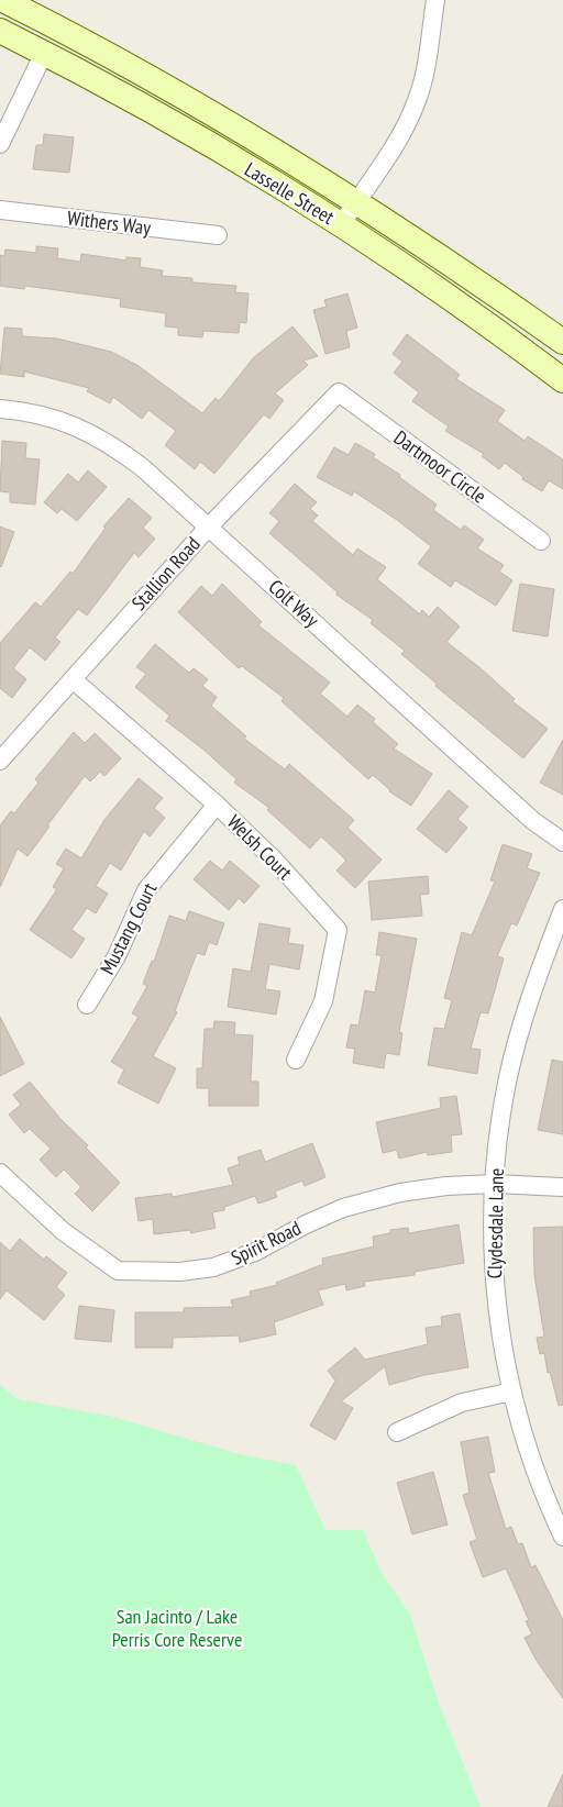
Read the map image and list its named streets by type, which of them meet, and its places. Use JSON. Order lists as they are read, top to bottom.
{
  "streets": {
    "main road": ["Lasselle Street"],
    "street": [
      "Withers Way",
      "Dartmoor Circle",
      "Stallion Road",
      "Colt Way",
      "Welsh Court",
      "Mustang Court",
      "Clydesdale Lane",
      "Spirit Road"
    ]
  },
  "crossings": [
    ["Dartmoor Circle", "Stallion Road"],
    ["Stallion Road", "Colt Way"],
    ["Stallion Road", "Welsh Court"],
    ["Welsh Court", "Mustang Court"],
    ["Clydesdale Lane", "Spirit Road"]
  ],
  "parks": ["San Jacinto / Lake Perris Core Reserve"]
}
